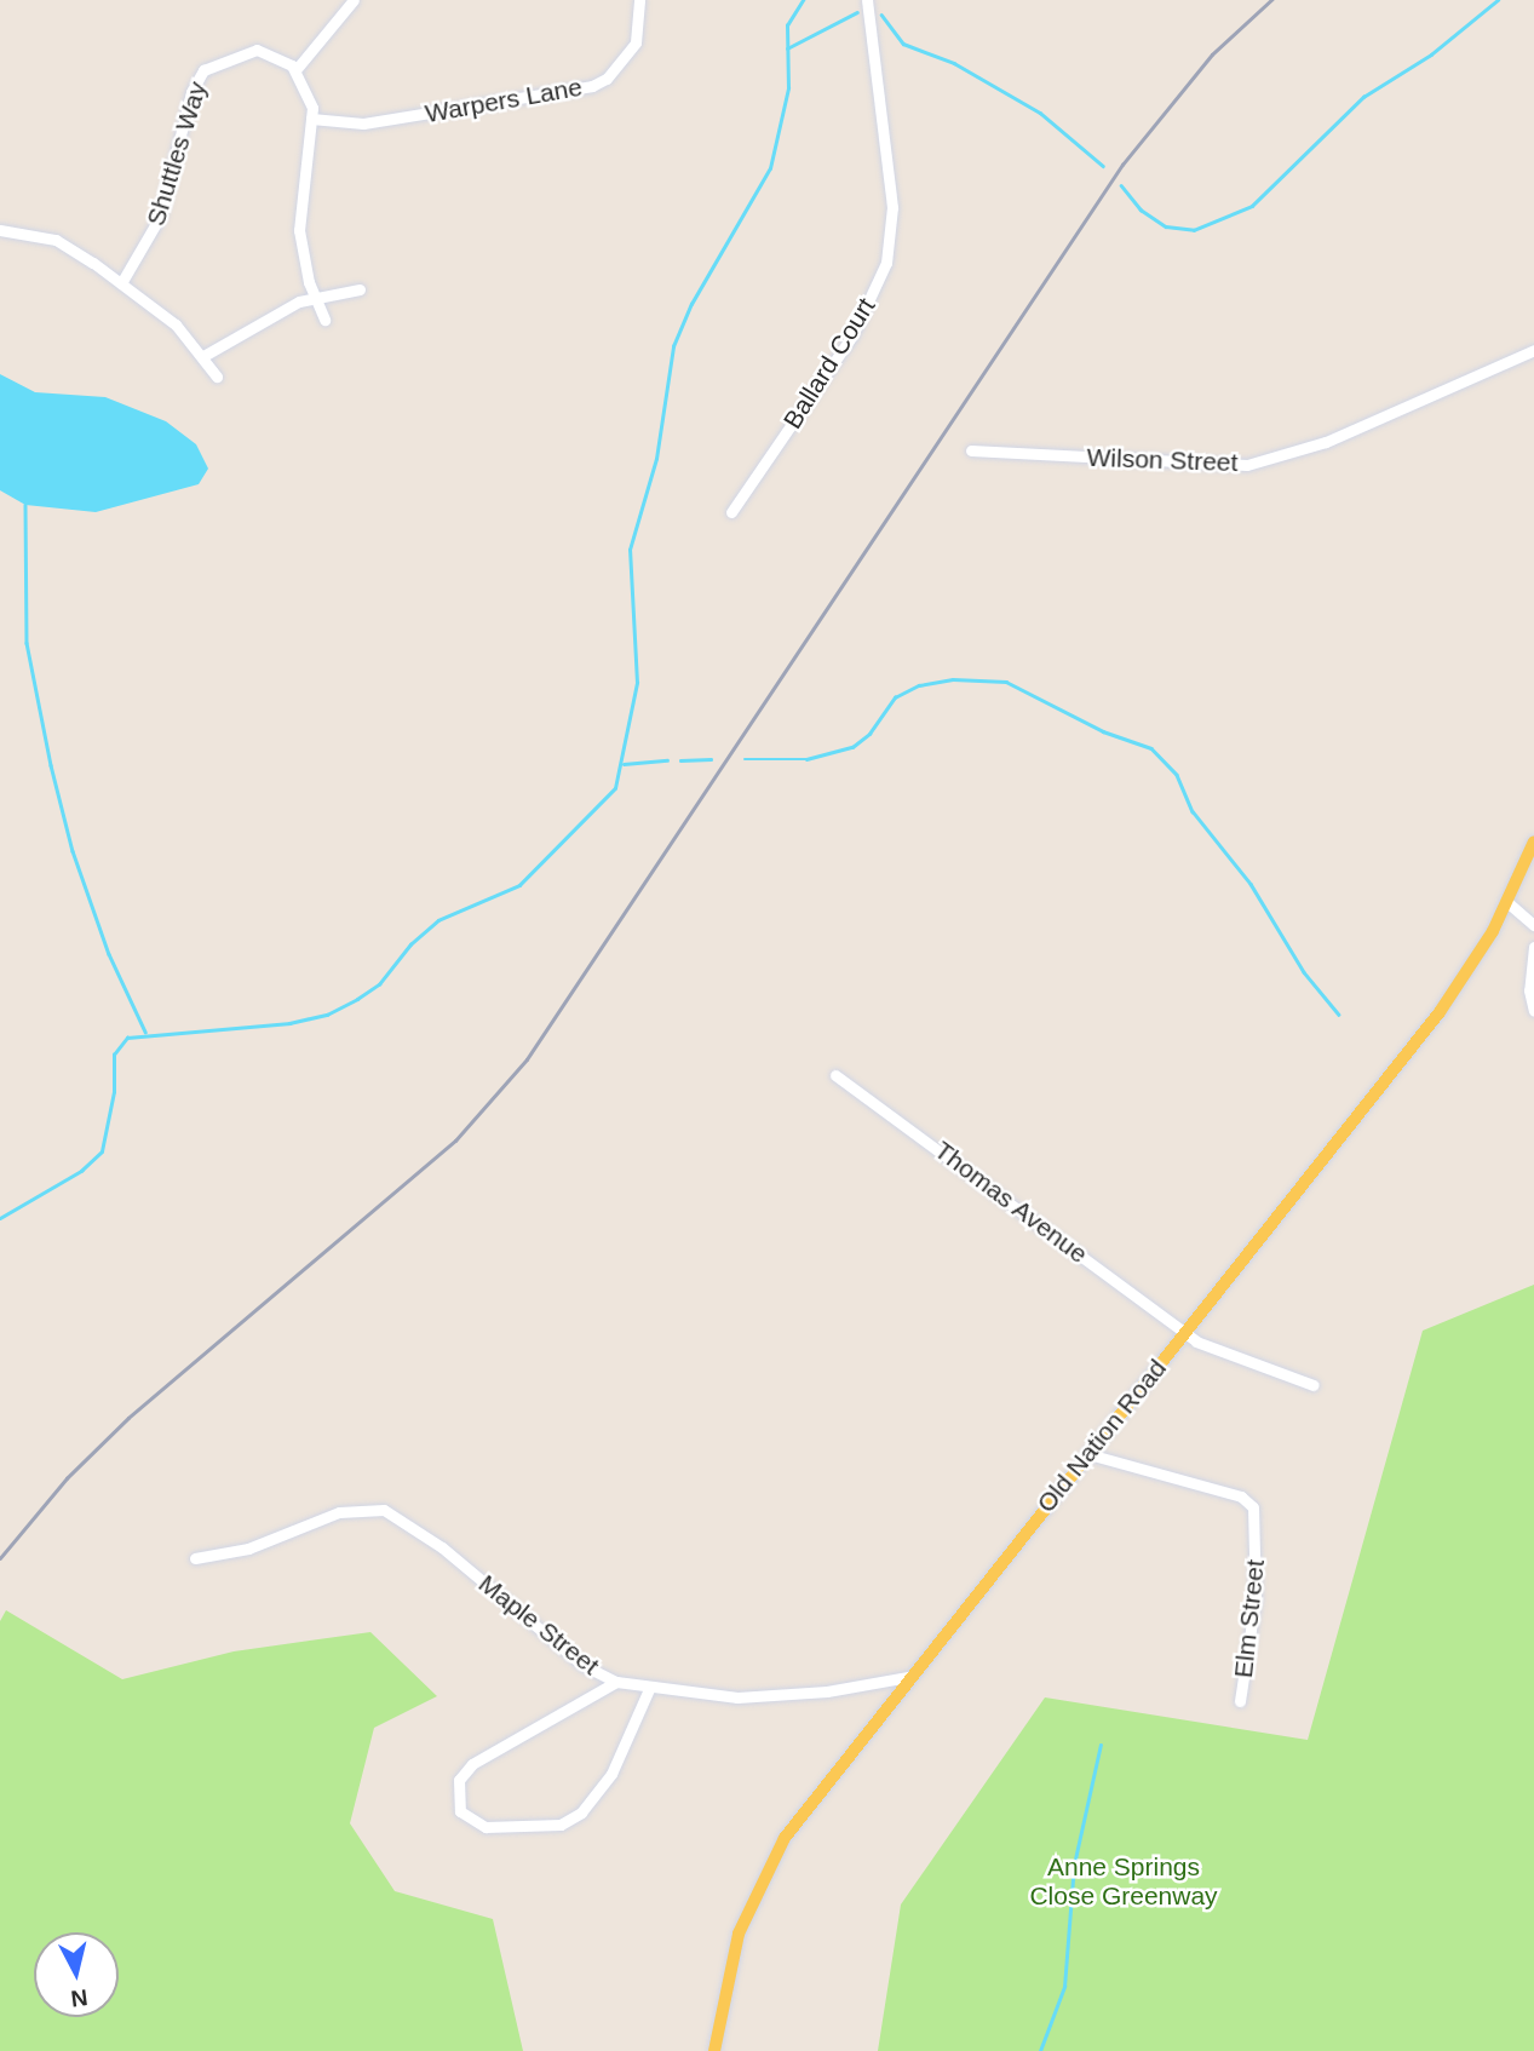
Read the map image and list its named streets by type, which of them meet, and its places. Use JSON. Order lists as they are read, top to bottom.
{
  "streets": {
    "main road": ["Old Nation Road"],
    "street": [
      "Warpers Lane",
      "Shuttles Way",
      "Ballard Court",
      "Wilson Street",
      "Thomas Avenue",
      "Elm Street",
      "Maple Street"
    ]
  },
  "crossings": [
    ["Thomas Avenue", "Old Nation Road"],
    ["Old Nation Road", "Elm Street"],
    ["Old Nation Road", "Maple Street"]
  ],
  "parks": ["Anne Springs Close Greenway"],
  "north": "bottom"
}
